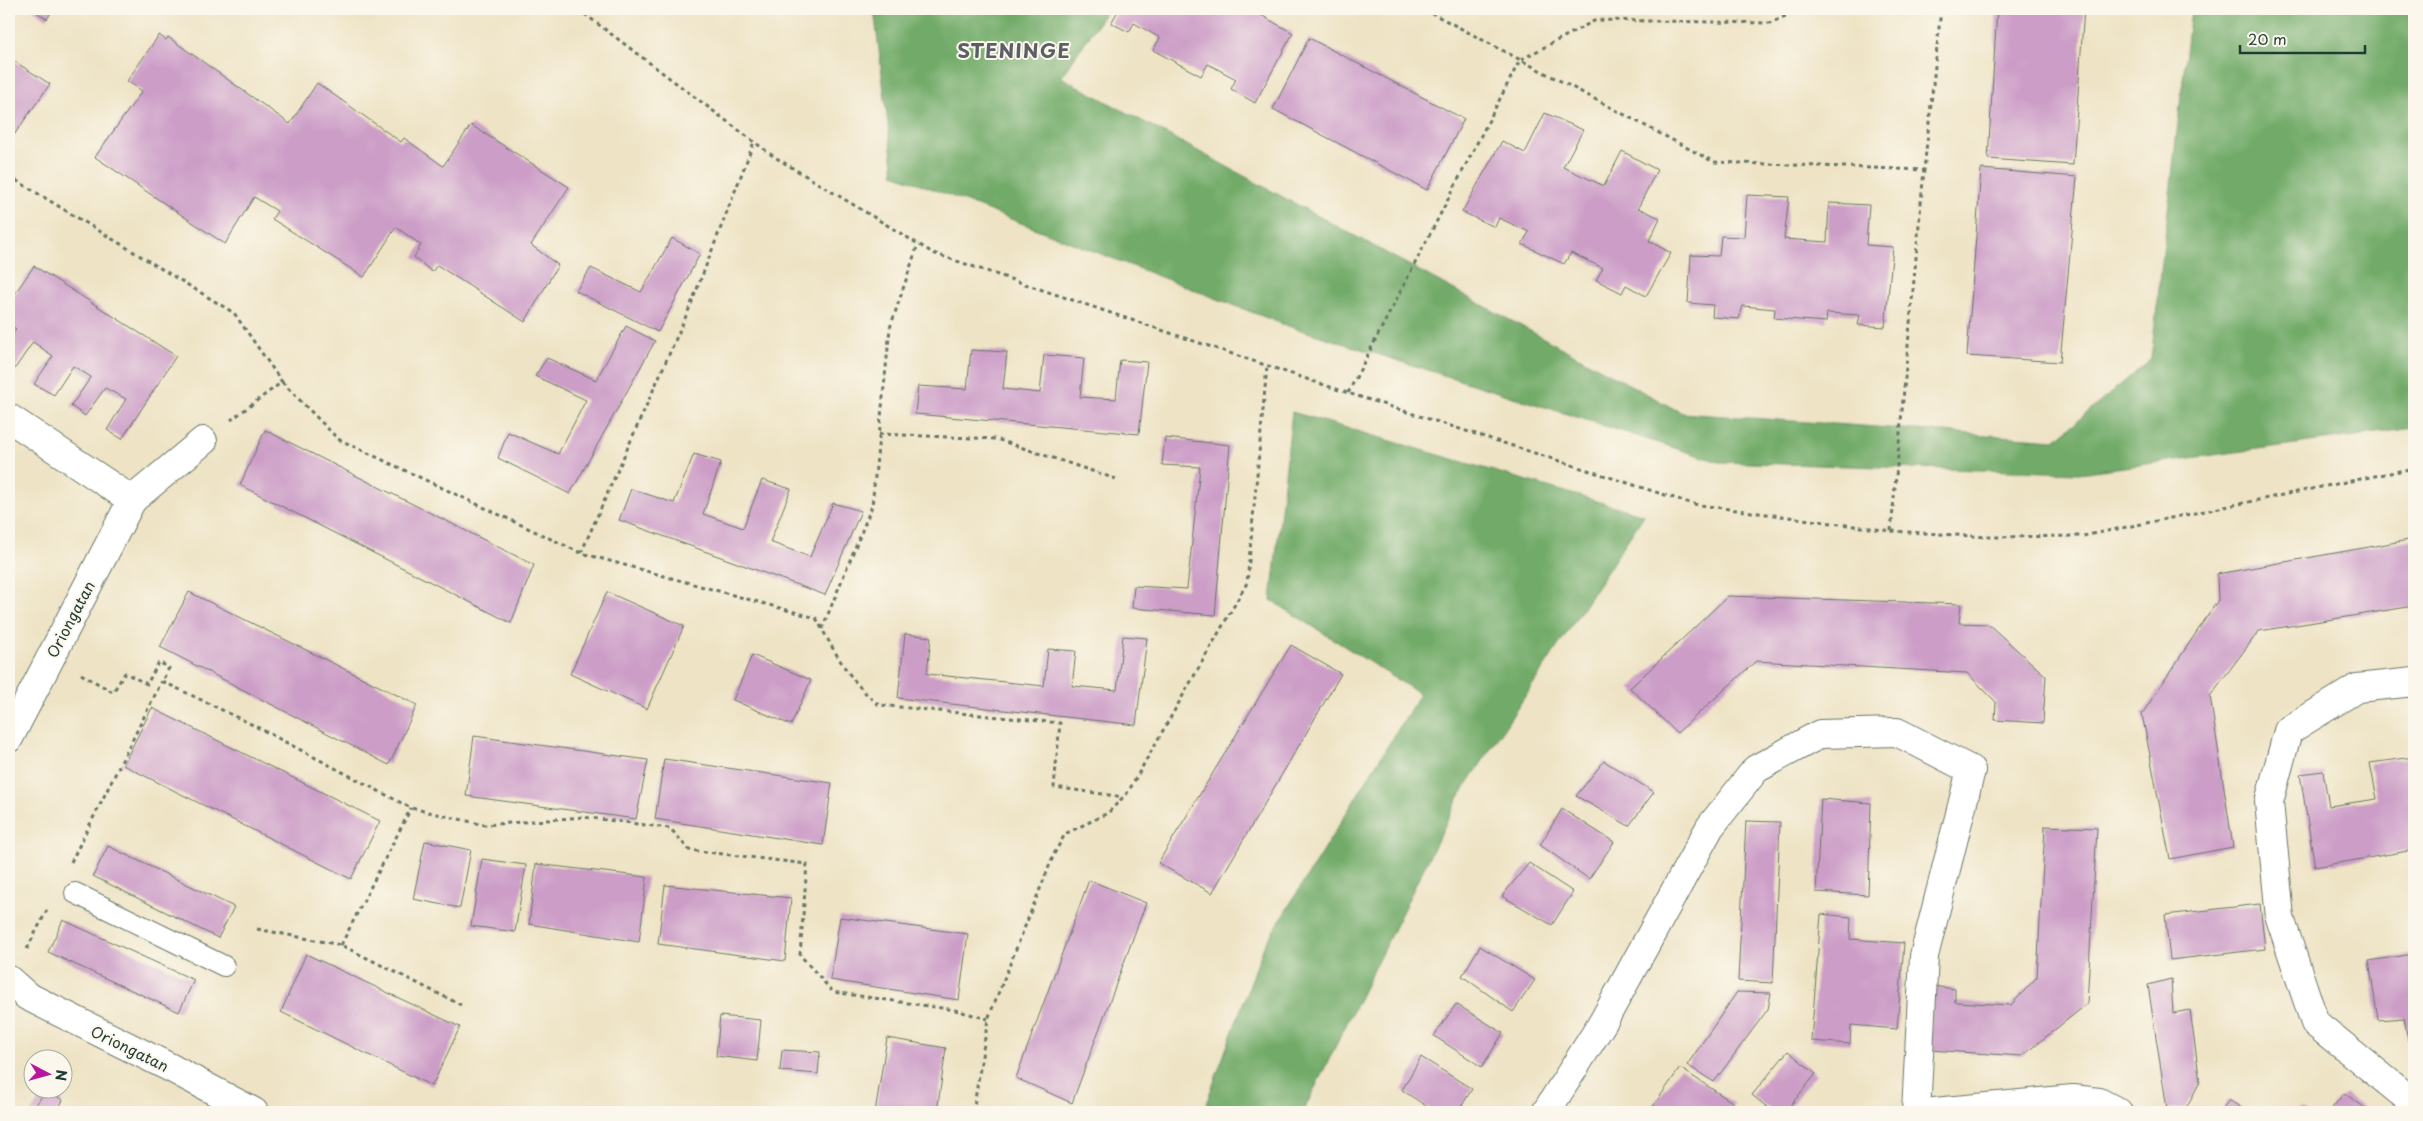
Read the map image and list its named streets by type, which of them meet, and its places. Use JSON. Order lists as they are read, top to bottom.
{
  "streets": {
    "street": ["Oriongatan"]
  },
  "districts": ["STENINGE"],
  "scale_bar": "20 m",
  "north": "right"
}
